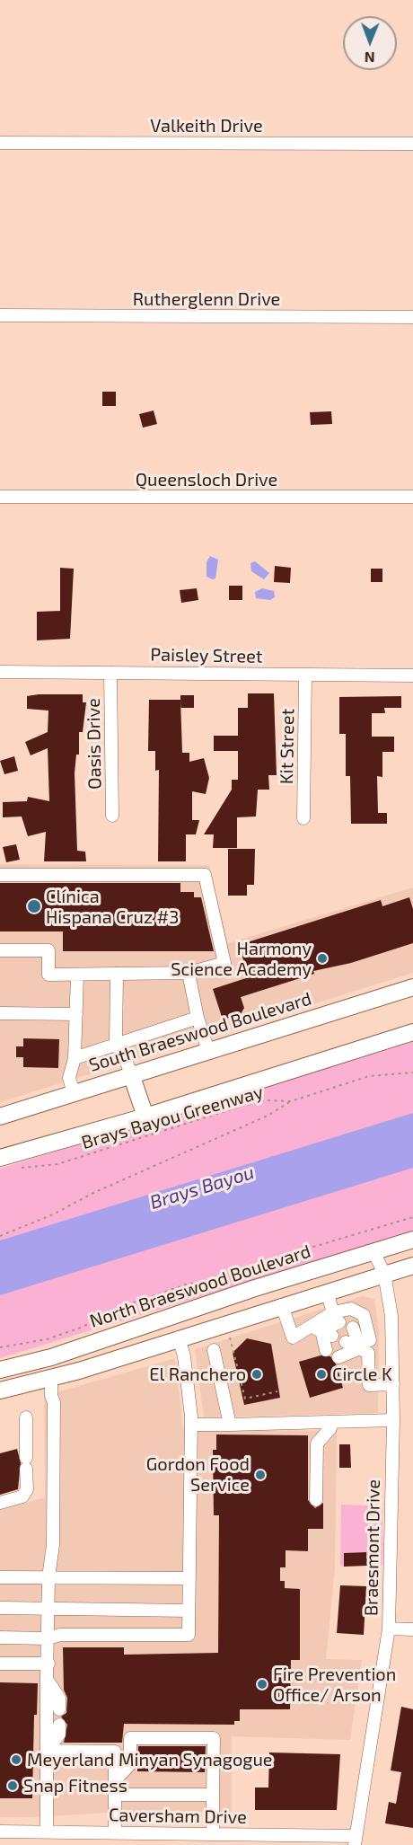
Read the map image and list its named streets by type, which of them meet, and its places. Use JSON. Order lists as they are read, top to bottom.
{
  "streets": {
    "main road": ["South Braeswood Boulevard", "North Braeswood Boulevard"],
    "street": [
      "Valkeith Drive",
      "Rutherglenn Drive",
      "Queensloch Drive",
      "Paisley Street",
      "Oasis Drive",
      "Kit Street",
      "Braesmont Drive",
      "Caversham Drive"
    ],
    "path": ["Brays Bayou Greenway"]
  },
  "crossings": [
    ["Paisley Street", "Oasis Drive"],
    ["Paisley Street", "Kit Street"],
    ["North Braeswood Boulevard", "Braesmont Drive"],
    ["Braesmont Drive", "Caversham Drive"]
  ],
  "water": ["Brays Bayou"],
  "places": [
    "Clínica Hispana Cruz #3",
    "Harmony Science Academy",
    "El Ranchero",
    "Circle K",
    "Gordon Food Service",
    "Fire Prevention Office/ Arson",
    "Meyerland Minyan Synagogue",
    "Snap Fitness"
  ],
  "north": "bottom"
}
